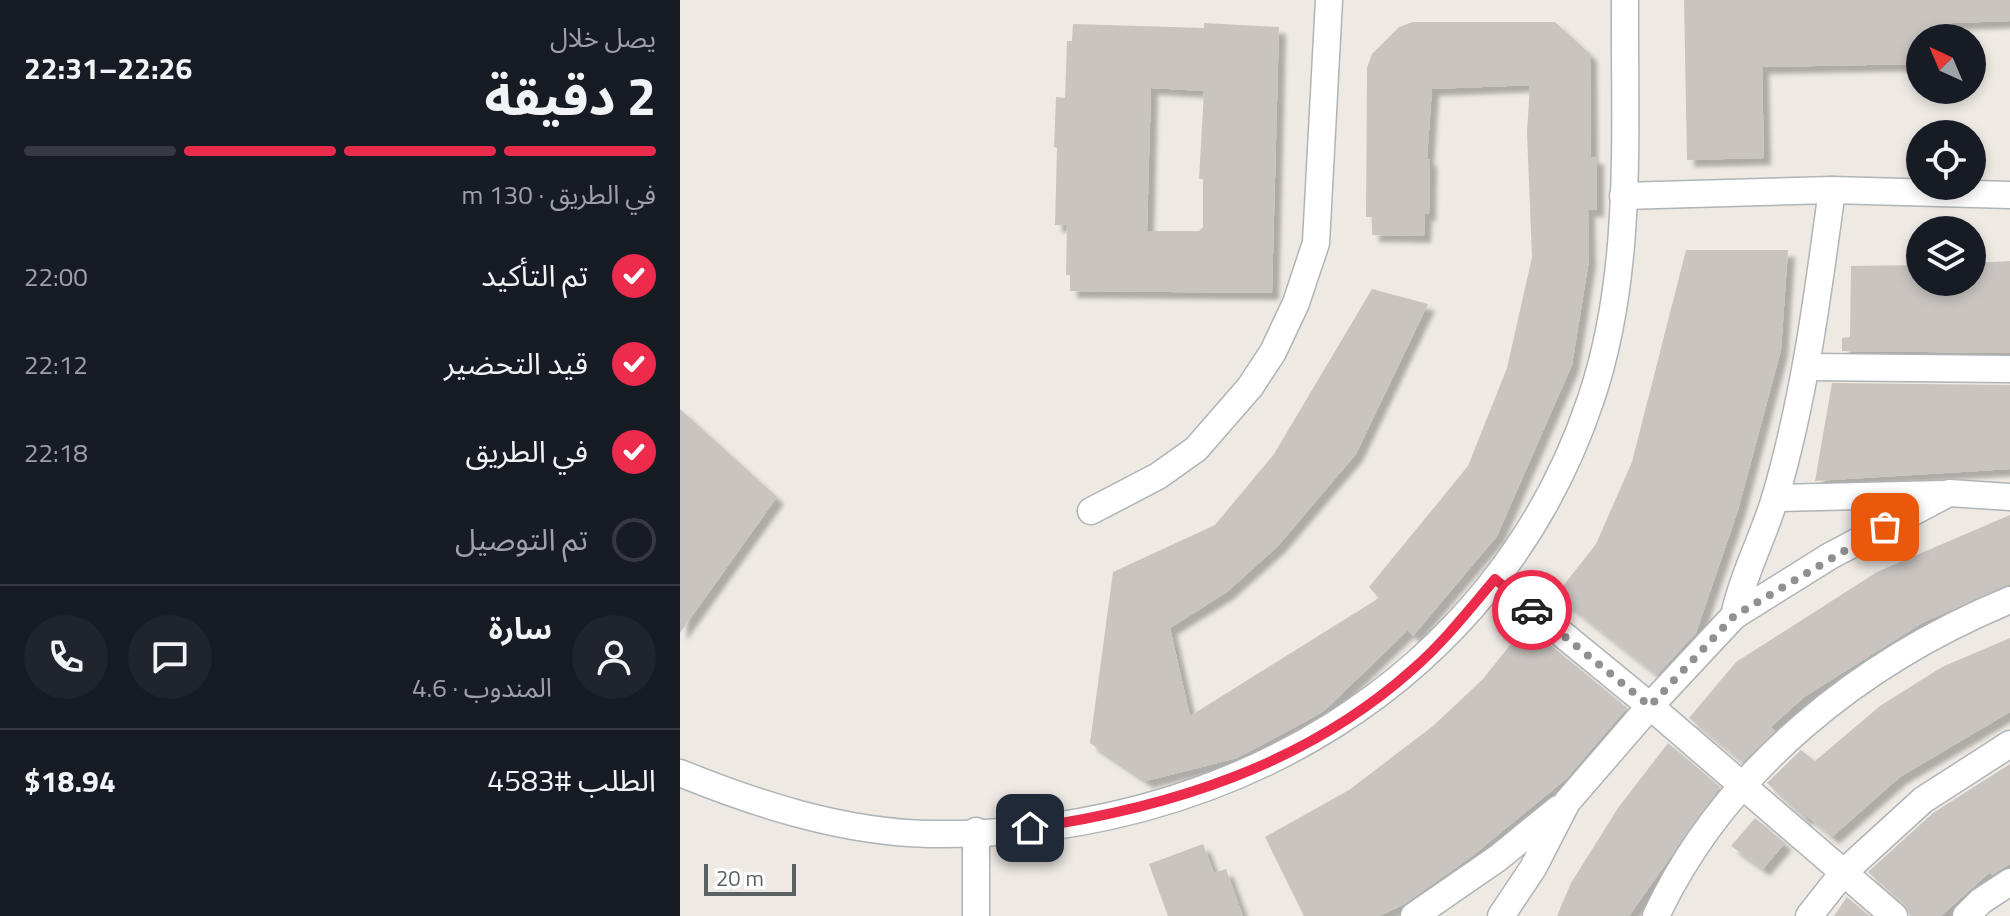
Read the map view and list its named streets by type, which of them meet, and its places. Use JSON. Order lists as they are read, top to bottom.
{
  "scale_bar": "20 m",
  "north": "top left",
  "page": {
    "heading": ["2 دقيقة", "يصل خلال", "22:26–22:31"],
    "panel": [
      "سارة",
      "المندوب · 4.6",
      "الطلب #4583",
      "$18.94"
    ],
    "bar": "في الطريق · 130 m",
    "list": [
      ["تم التأكيد", "22:00"],
      ["قيد التحضير", "22:12"],
      ["في الطريق", "22:18"],
      "تم التوصيل"
    ],
    "scale": "20 m"
  }
}
